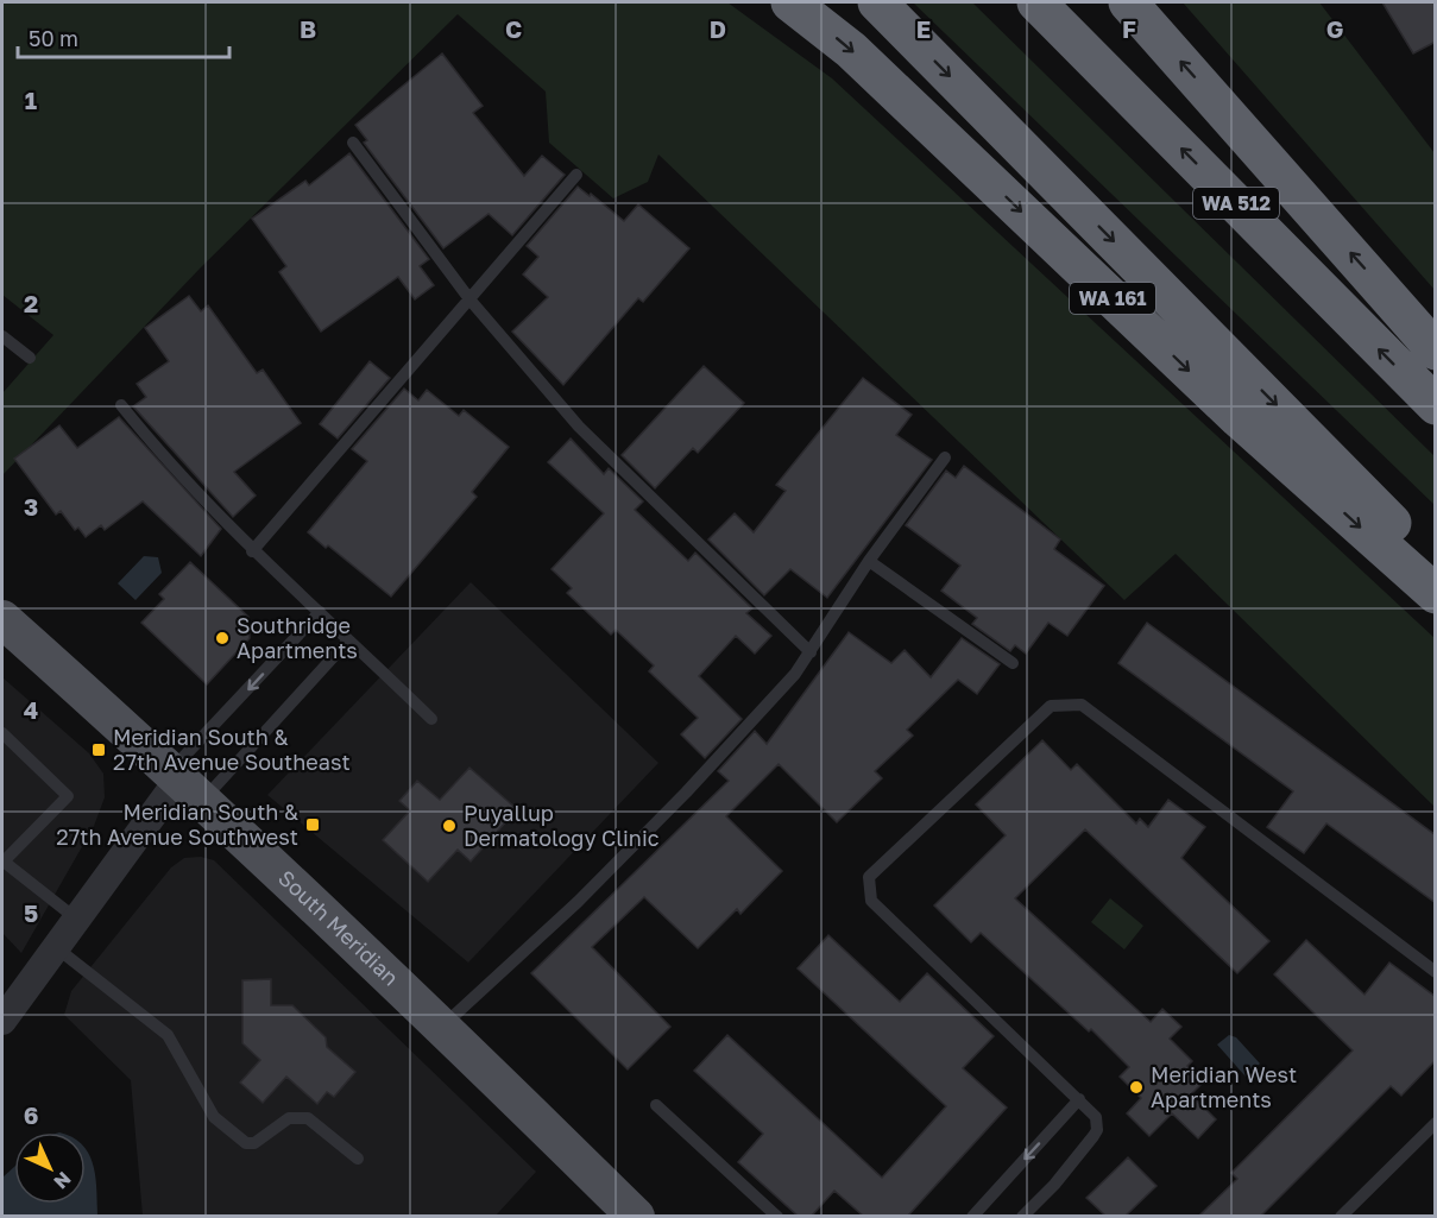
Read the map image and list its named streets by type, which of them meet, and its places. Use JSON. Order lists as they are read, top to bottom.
{
  "streets": {
    "highway": ["WA 512", "WA 161"],
    "main road": ["South Meridian"]
  },
  "places": {
    "other": ["Southridge Apartments", "Puyallup Dermatology Clinic", "Meridian West Apartments"],
    "transit": ["Meridian South & 27th Avenue Southeast", "Meridian South & 27th Avenue Southwest"]
  },
  "scale_bar": "50 m",
  "north": "bottom right",
  "grid": {
    "columns": [
      "B",
      "C",
      "D",
      "E",
      "F",
      "G"
    ],
    "rows": [
      "1",
      "2",
      "3",
      "4",
      "5",
      "6"
    ]
  }
}
